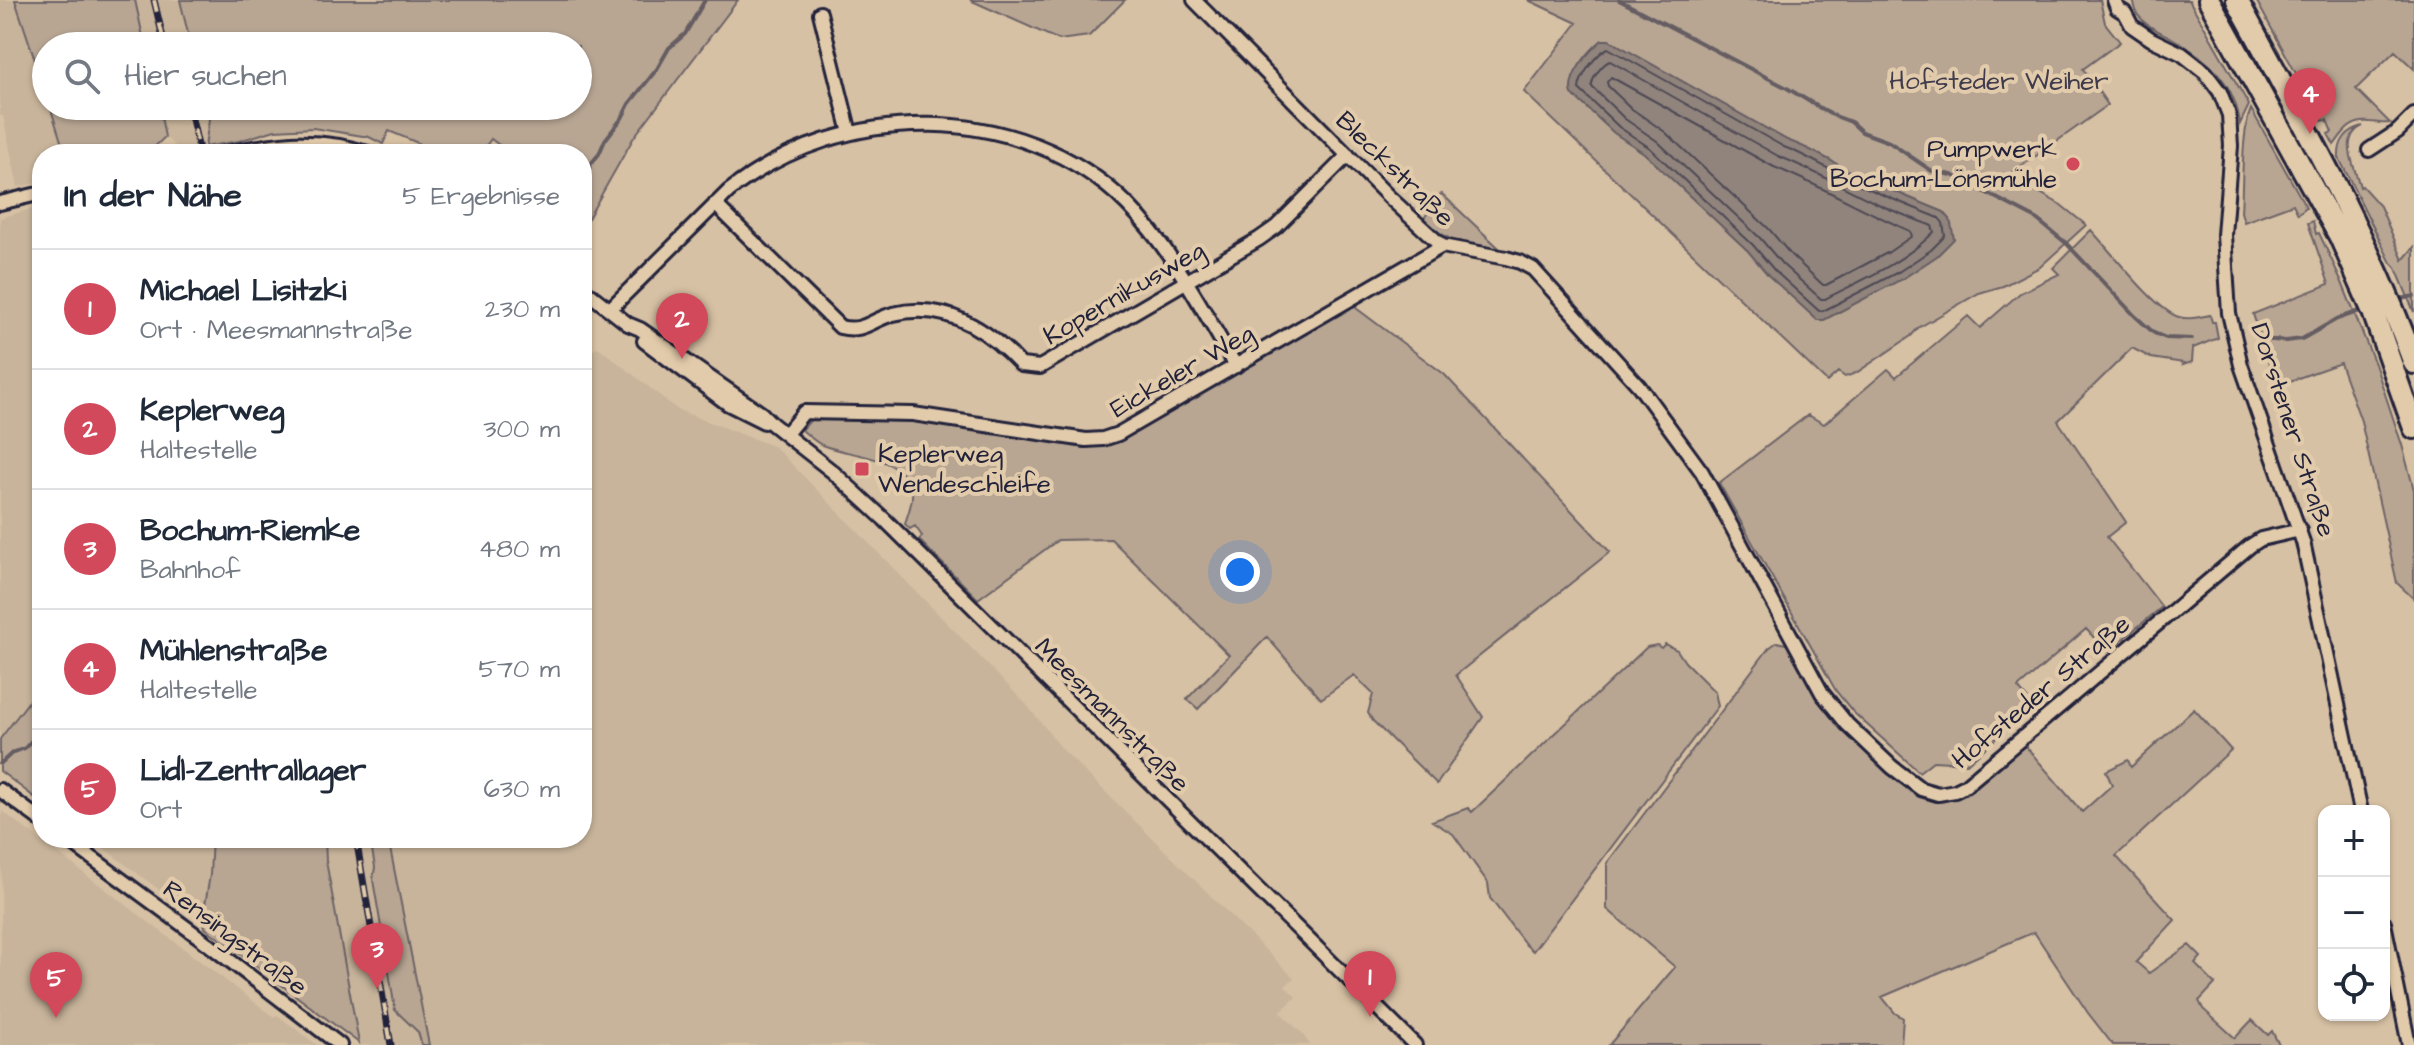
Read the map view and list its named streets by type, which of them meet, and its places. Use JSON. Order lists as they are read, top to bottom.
{
  "streets": {
    "street": [
      "Bleckstraße",
      "Kopernikusweg",
      "Eickeler Weg",
      "Dorstener Straße",
      "Hofsteder Straße",
      "Meesmannstraße",
      "Rensingstraße"
    ]
  },
  "crossings": [
    ["Bleckstraße", "Kopernikusweg"],
    ["Bleckstraße", "Eickeler Weg"],
    ["Bleckstraße", "Hofsteder Straße"],
    ["Eickeler Weg", "Meesmannstraße"],
    ["Dorstener Straße", "Hofsteder Straße"]
  ],
  "parks": ["Hofsteder Weiher"],
  "places": {
    "other": ["Pumpwerk Bochum-Lönsmühle"],
    "transit": ["Keplerweg Wendeschleife"]
  },
  "page": {
    "search": "Hier suchen",
    "pins": [
      "4",
      "2",
      "3",
      "1",
      "5"
    ],
    "heading": ["In der Nähe", "5 Ergebnisse"],
    "list": [
      {
        "mark": "1",
        "name": "Michael Lisitzki",
        "note": "Ort · Meesmannstraße",
        "value": "230 m"
      },
      {
        "mark": "2",
        "name": "Keplerweg",
        "note": "Haltestelle",
        "value": "300 m"
      },
      {
        "mark": "3",
        "name": "Bochum-Riemke",
        "note": "Bahnhof",
        "value": "480 m"
      },
      {
        "mark": "4",
        "name": "Mühlenstraße",
        "note": "Haltestelle",
        "value": "570 m"
      },
      {
        "mark": "5",
        "name": "Lidl-Zentrallager",
        "note": "Ort",
        "value": "630 m"
      }
    ],
    "map_buttons": ["+", "−"]
  }
}
